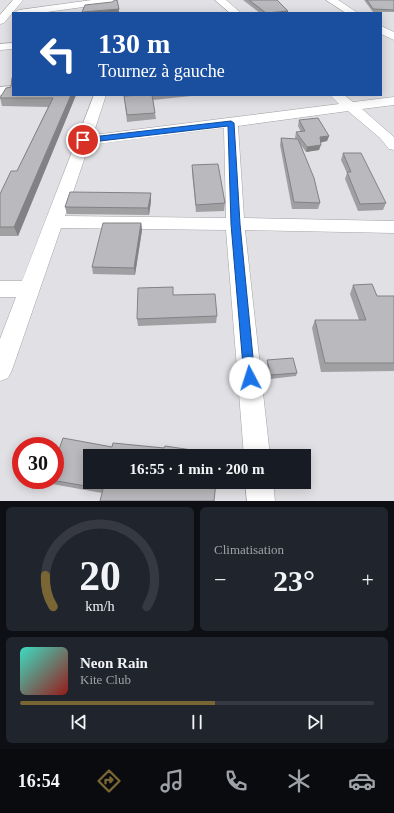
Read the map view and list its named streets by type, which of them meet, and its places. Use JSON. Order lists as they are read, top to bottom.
{
  "page": {
    "turn": ["130 m", "Tournez à gauche"],
    "limit": "30",
    "trip": "16:55 · 1 min · 200 m",
    "tile": "Climatisation",
    "heat": ["−", "23°", "+"],
    "song": ["Neon Rain", "Kite Club"],
    "tabs": "16:54",
    "gauge": ["20", "km/h"]
  }
}
